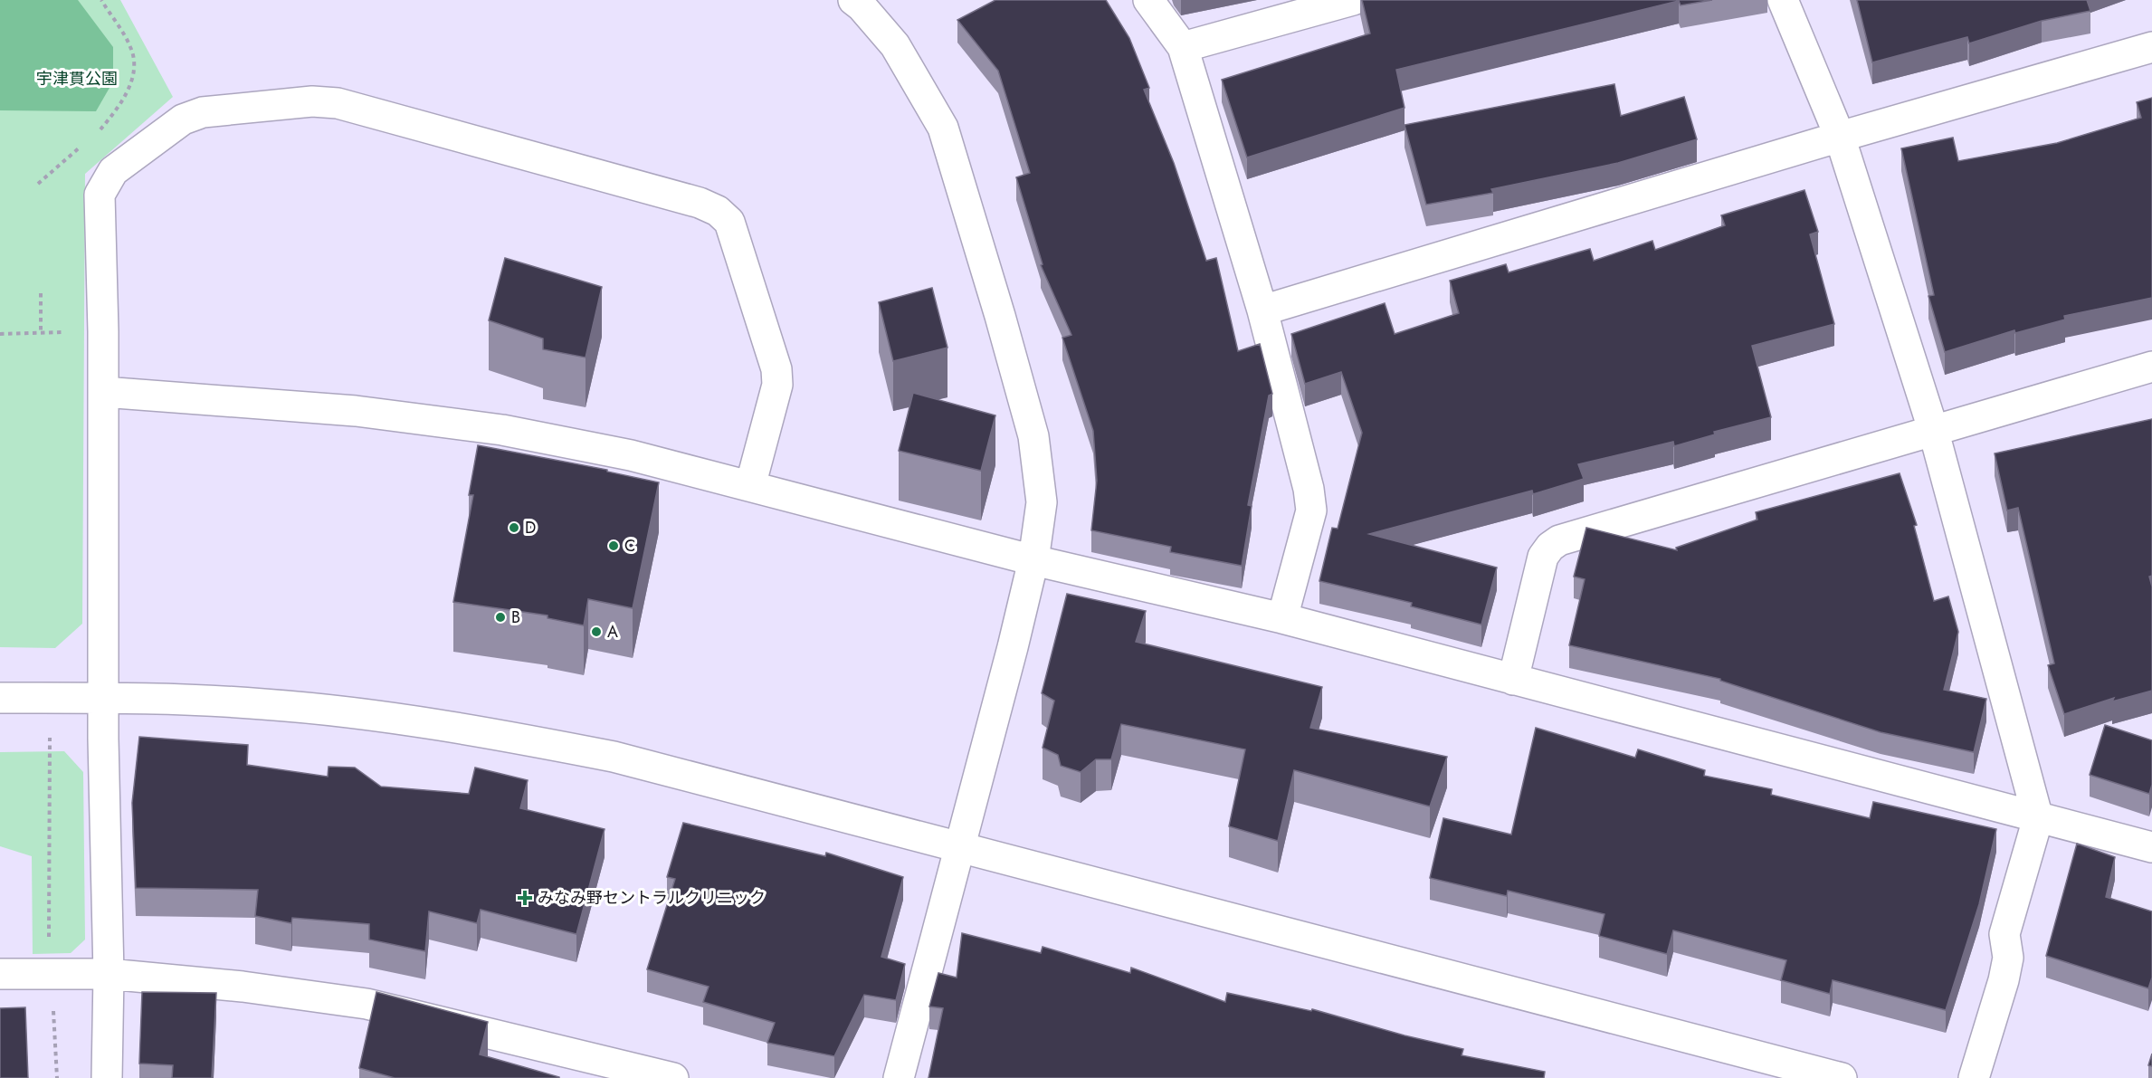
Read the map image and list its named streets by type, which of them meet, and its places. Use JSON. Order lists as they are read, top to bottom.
{
  "parks": ["宇津貫公園"],
  "places": {
    "other": [
      "D",
      "C",
      "B",
      "A"
    ],
    "health": ["みなみ野セントラルクリニック"]
  }
}
